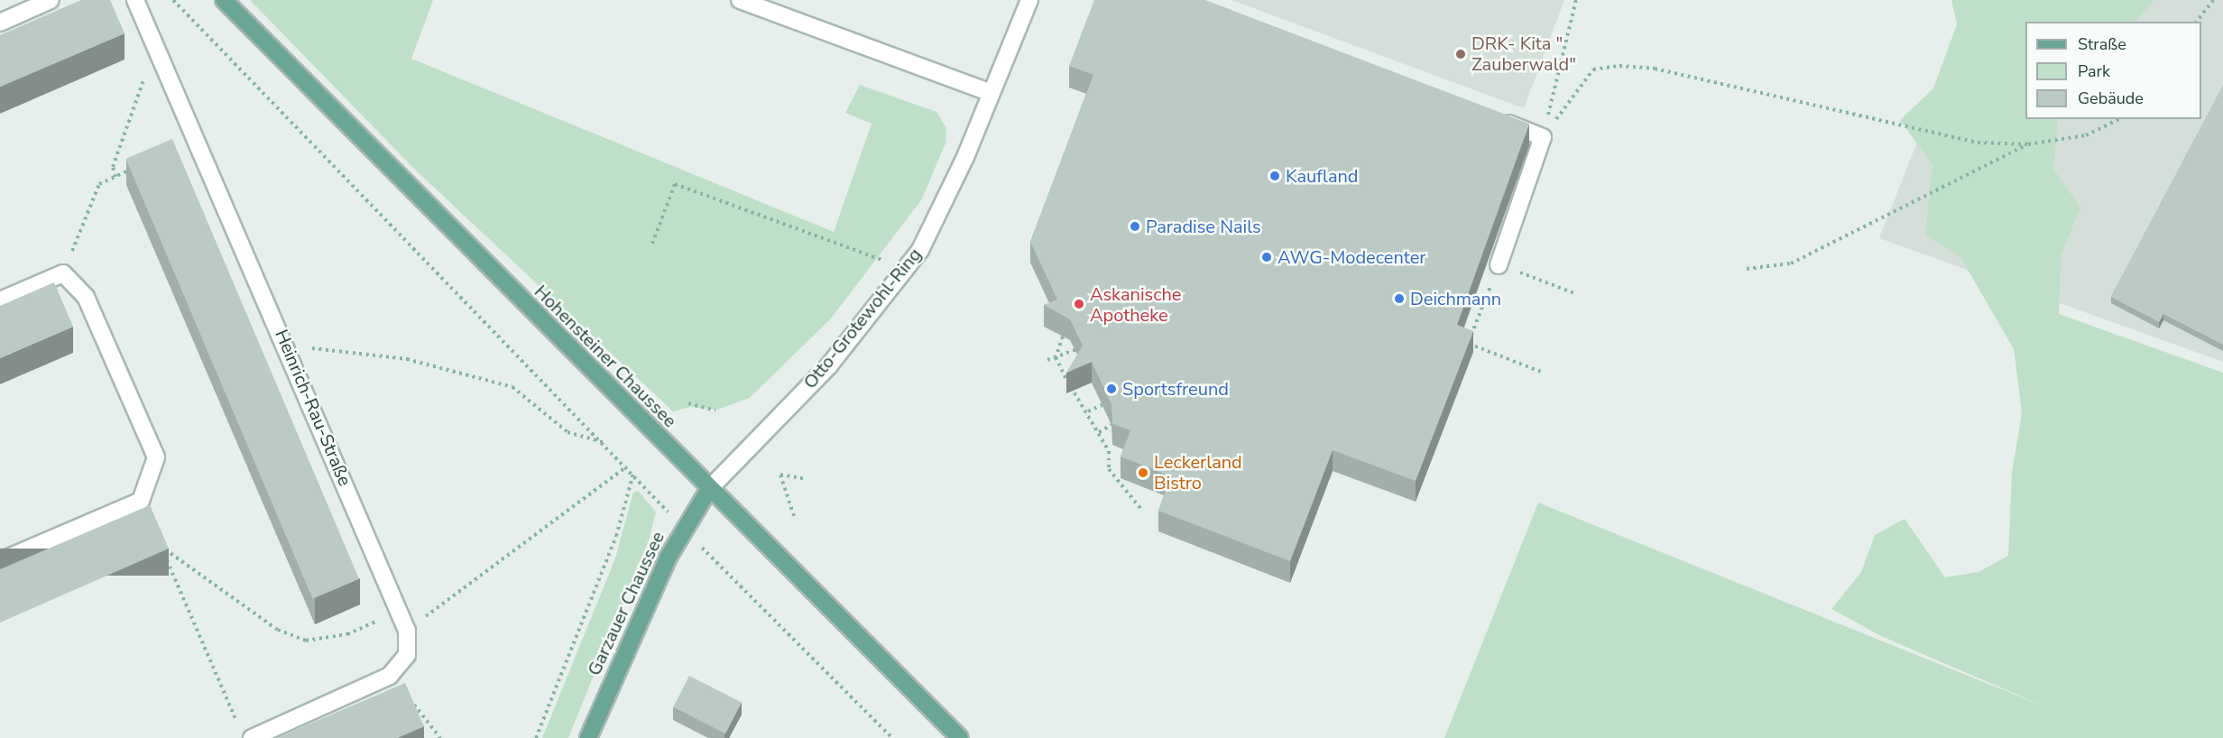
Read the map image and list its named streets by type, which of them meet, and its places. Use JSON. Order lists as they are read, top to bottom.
{
  "streets": {
    "main road": ["Hohensteiner Chaussee", "Garzauer Chaussee"],
    "street": ["Otto-Grotewohl-Ring", "Heinrich-Rau-Straße"]
  },
  "crossings": [
    ["Otto-Grotewohl-Ring", "Hohensteiner Chaussee"],
    ["Otto-Grotewohl-Ring", "Garzauer Chaussee"],
    ["Hohensteiner Chaussee", "Garzauer Chaussee"]
  ],
  "places": [
    "DRK- Kita \" Zauberwald\"",
    "Kaufland",
    "Paradise Nails",
    "AWG-Modecenter",
    "Deichmann",
    "Askanische Apotheke",
    "Sportsfreund",
    "Leckerland Bistro"
  ],
  "legend": ["Straße", "Park", "Gebäude"]
}
